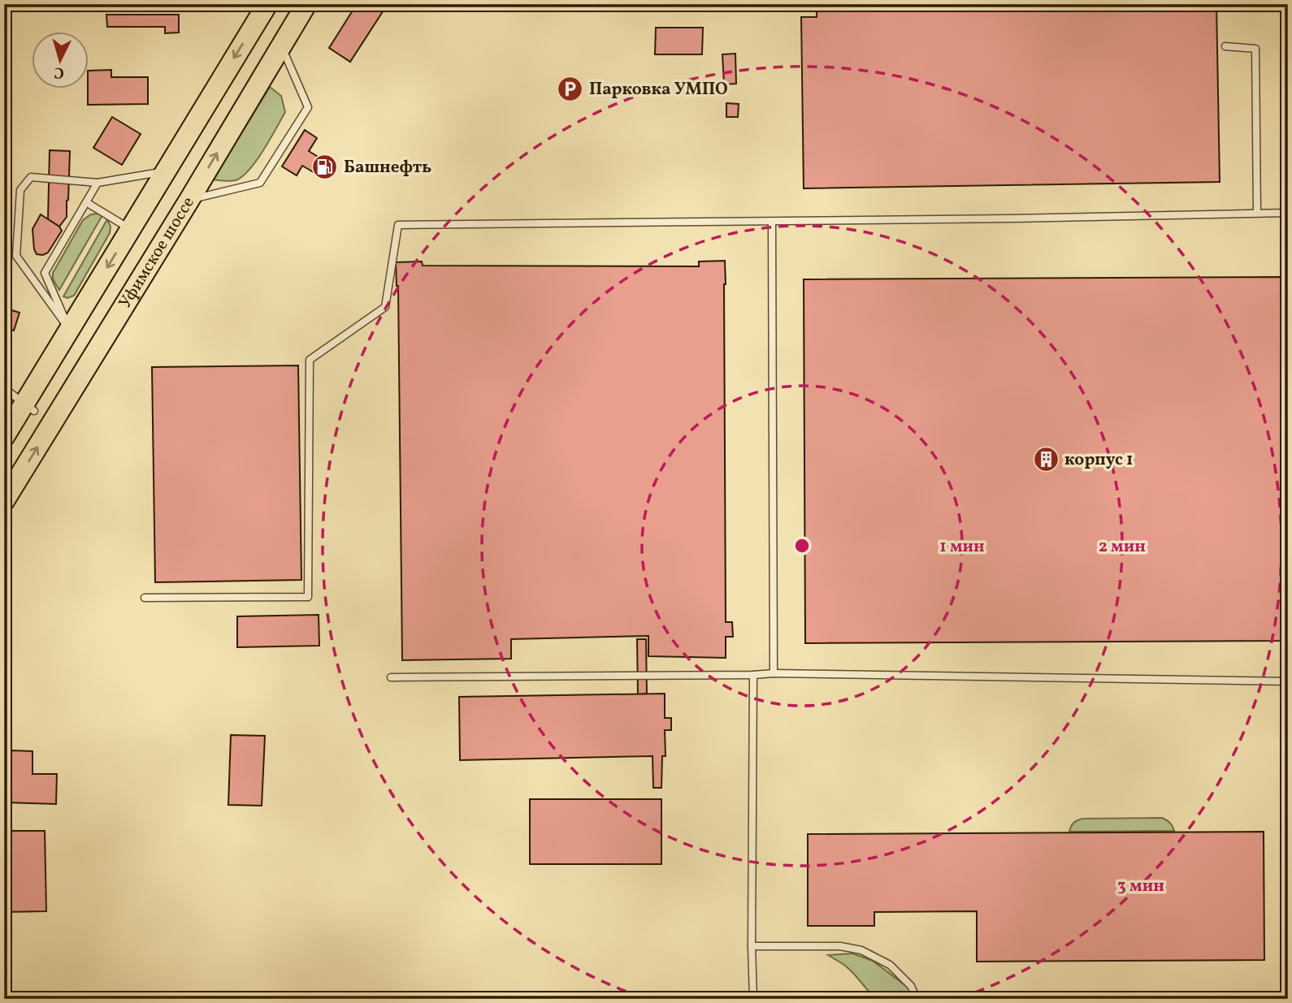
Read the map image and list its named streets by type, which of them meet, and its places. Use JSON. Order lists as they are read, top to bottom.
{
  "streets": {
    "main road": ["Уфимское шоссе"]
  },
  "places": {
    "parking": ["Парковка УМПО"],
    "fuel station": ["Башнефть"],
    "building": ["корпус 1"]
  },
  "north": "bottom",
  "rings": ["1 мин", "2 мин", "3 мин"]
}
